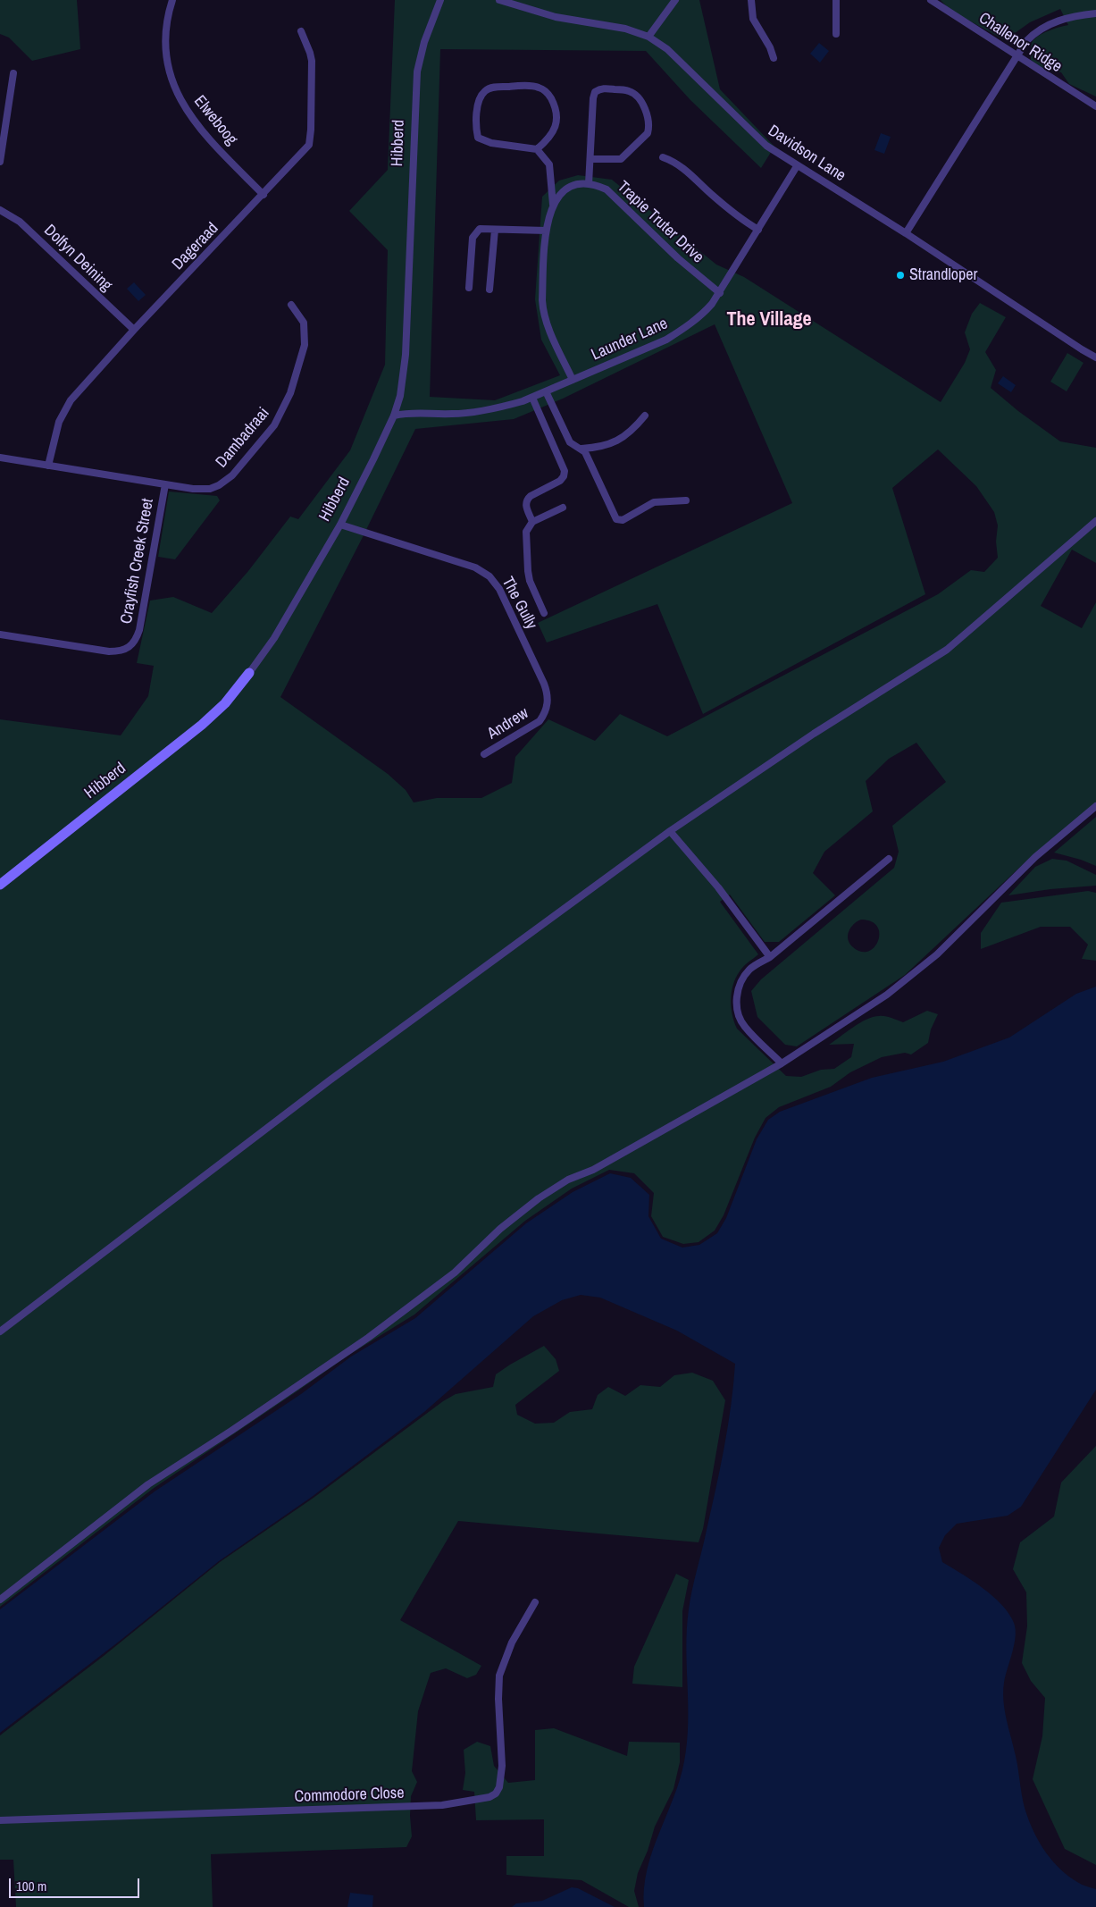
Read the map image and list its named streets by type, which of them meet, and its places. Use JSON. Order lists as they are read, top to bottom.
{
  "streets": {
    "street": [
      "Challenor Ridge",
      "Elweboog",
      "Hibberd",
      "Davidson Lane",
      "Trapie Truter Drive",
      "Dageraad",
      "Dolfyn Deining",
      "Launder Lane",
      "Dambadraai",
      "Crayfish Creek Street",
      "The Gully",
      "Andrew",
      "Commodore Close"
    ]
  },
  "crossings": [
    ["Elweboog", "Dageraad"],
    ["Hibberd", "Launder Lane"],
    ["Hibberd", "The Gully"],
    ["Davidson Lane", "Launder Lane"],
    ["Trapie Truter Drive", "Launder Lane"],
    ["Dageraad", "Dolfyn Deining"],
    ["Dageraad", "Crayfish Creek Street"],
    ["Dambadraai", "Crayfish Creek Street"],
    ["The Gully", "Andrew"]
  ],
  "districts": ["The Village"],
  "places": ["Strandloper"],
  "scale_bar": "100 m"
}
